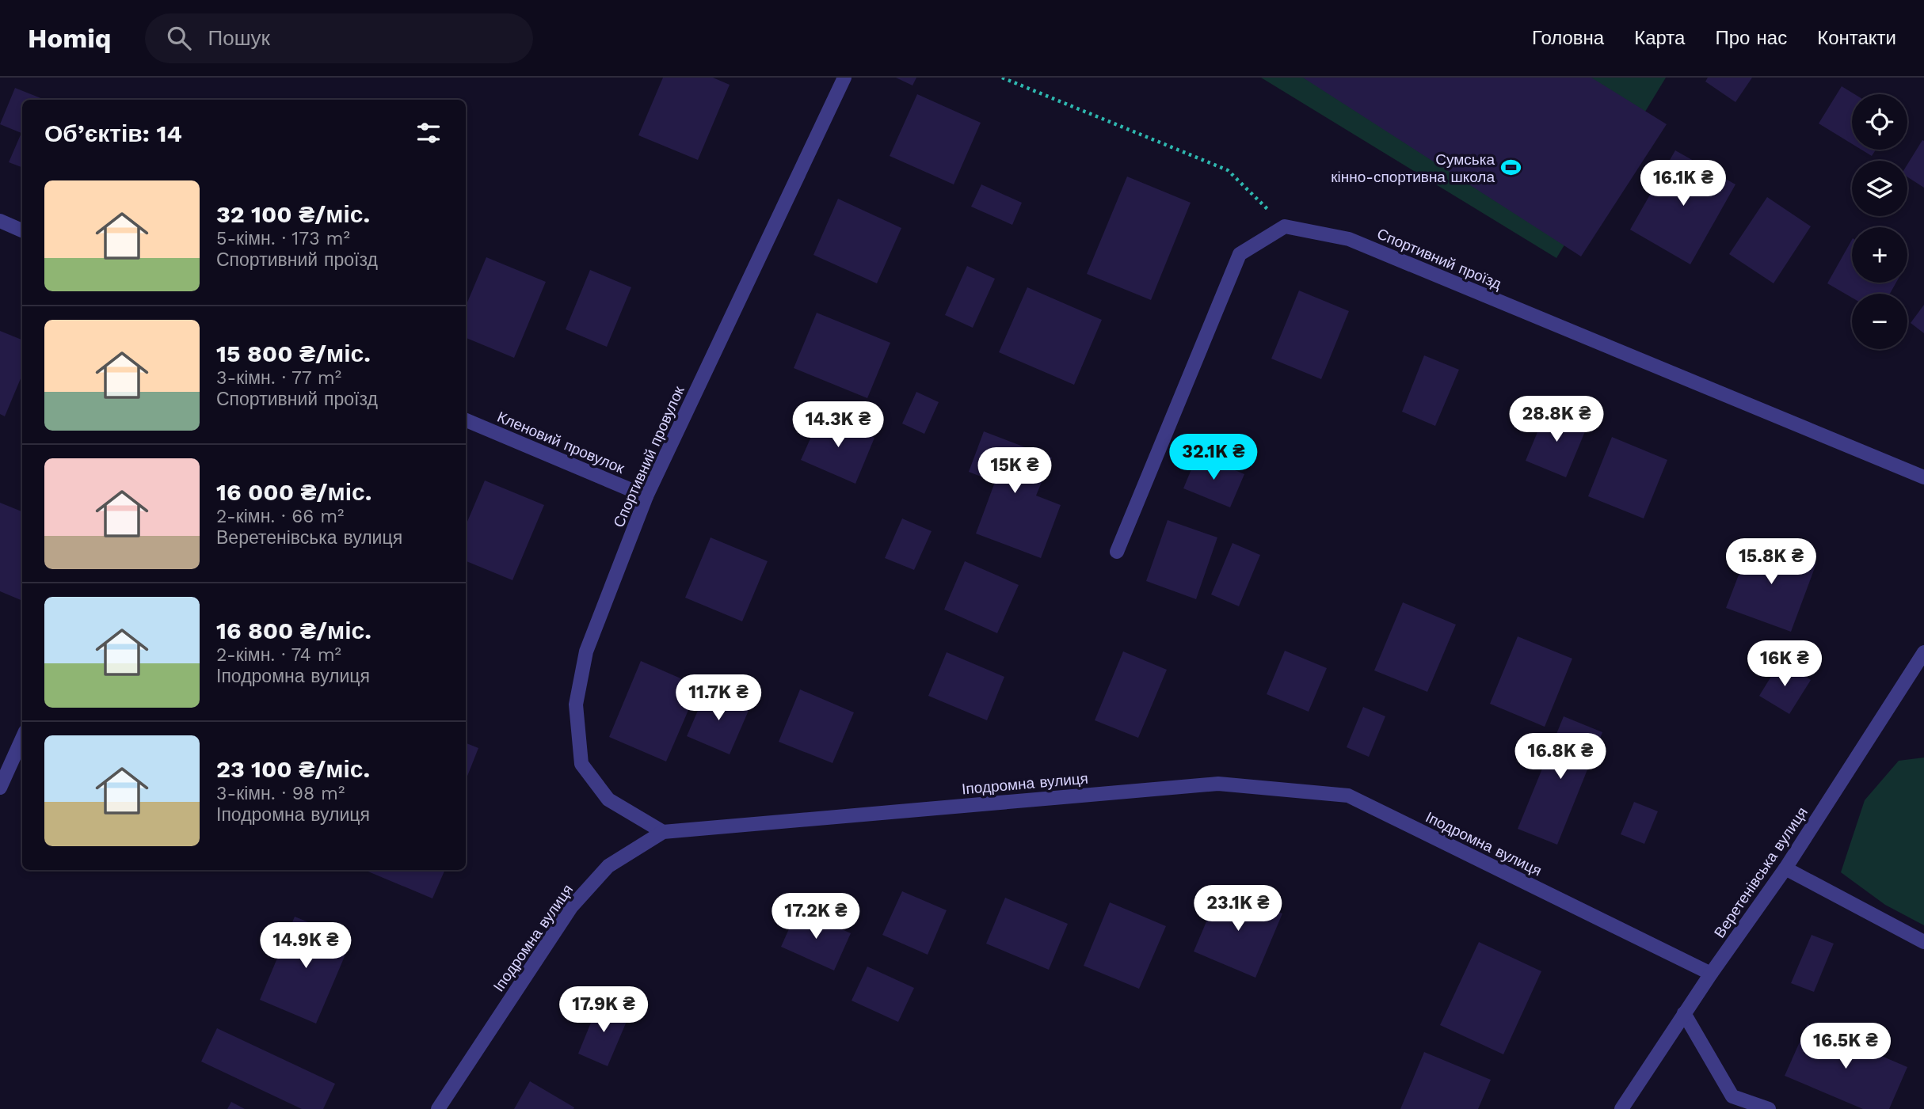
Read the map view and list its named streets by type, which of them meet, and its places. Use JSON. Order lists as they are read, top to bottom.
{
  "streets": {
    "street": [
      "Спортивний проїзд",
      "Кленовий провулок",
      "Спортивний провулок",
      "Іподромна вулиця",
      "Веретенівська вулиця"
    ]
  },
  "crossings": [
    ["Кленовий провулок", "Спортивний провулок"],
    ["Спортивний провулок", "Іподромна вулиця"],
    ["Іподромна вулиця", "Веретенівська вулиця"]
  ],
  "places": {
    "sports": ["Сумська кінно-спортивна школа"]
  },
  "page": {
    "header": "Homiq",
    "search": "Пошук",
    "nav": [
      "Головна",
      "Карта",
      "Про нас",
      "Контакти"
    ],
    "map_buttons": ["+", "−"],
    "heading": "Об’єктів: 14",
    "price": [
      "16.1K ₴",
      "28.8K ₴",
      "14.3K ₴",
      "32.1K ₴",
      "15K ₴",
      "15.8K ₴",
      "16K ₴",
      "11.7K ₴",
      "16.8K ₴",
      "23.1K ₴",
      "17.2K ₴",
      "14.9K ₴",
      "17.9K ₴",
      "16.5K ₴"
    ],
    "list": [
      {
        "name": "32 100 ₴/міс.",
        "note": "5-кімн. · 173 m² · Спортивний проїзд"
      },
      {
        "name": "15 800 ₴/міс.",
        "note": "3-кімн. · 77 m² · Спортивний проїзд"
      },
      {
        "name": "16 000 ₴/міс.",
        "note": "2-кімн. · 66 m² · Веретенівська вулиця"
      },
      {
        "name": "16 800 ₴/міс.",
        "note": "2-кімн. · 74 m² · Іподромна вулиця"
      },
      {
        "name": "23 100 ₴/міс.",
        "note": "3-кімн. · 98 m² · Іподромна вулиця"
      }
    ]
  }
}
